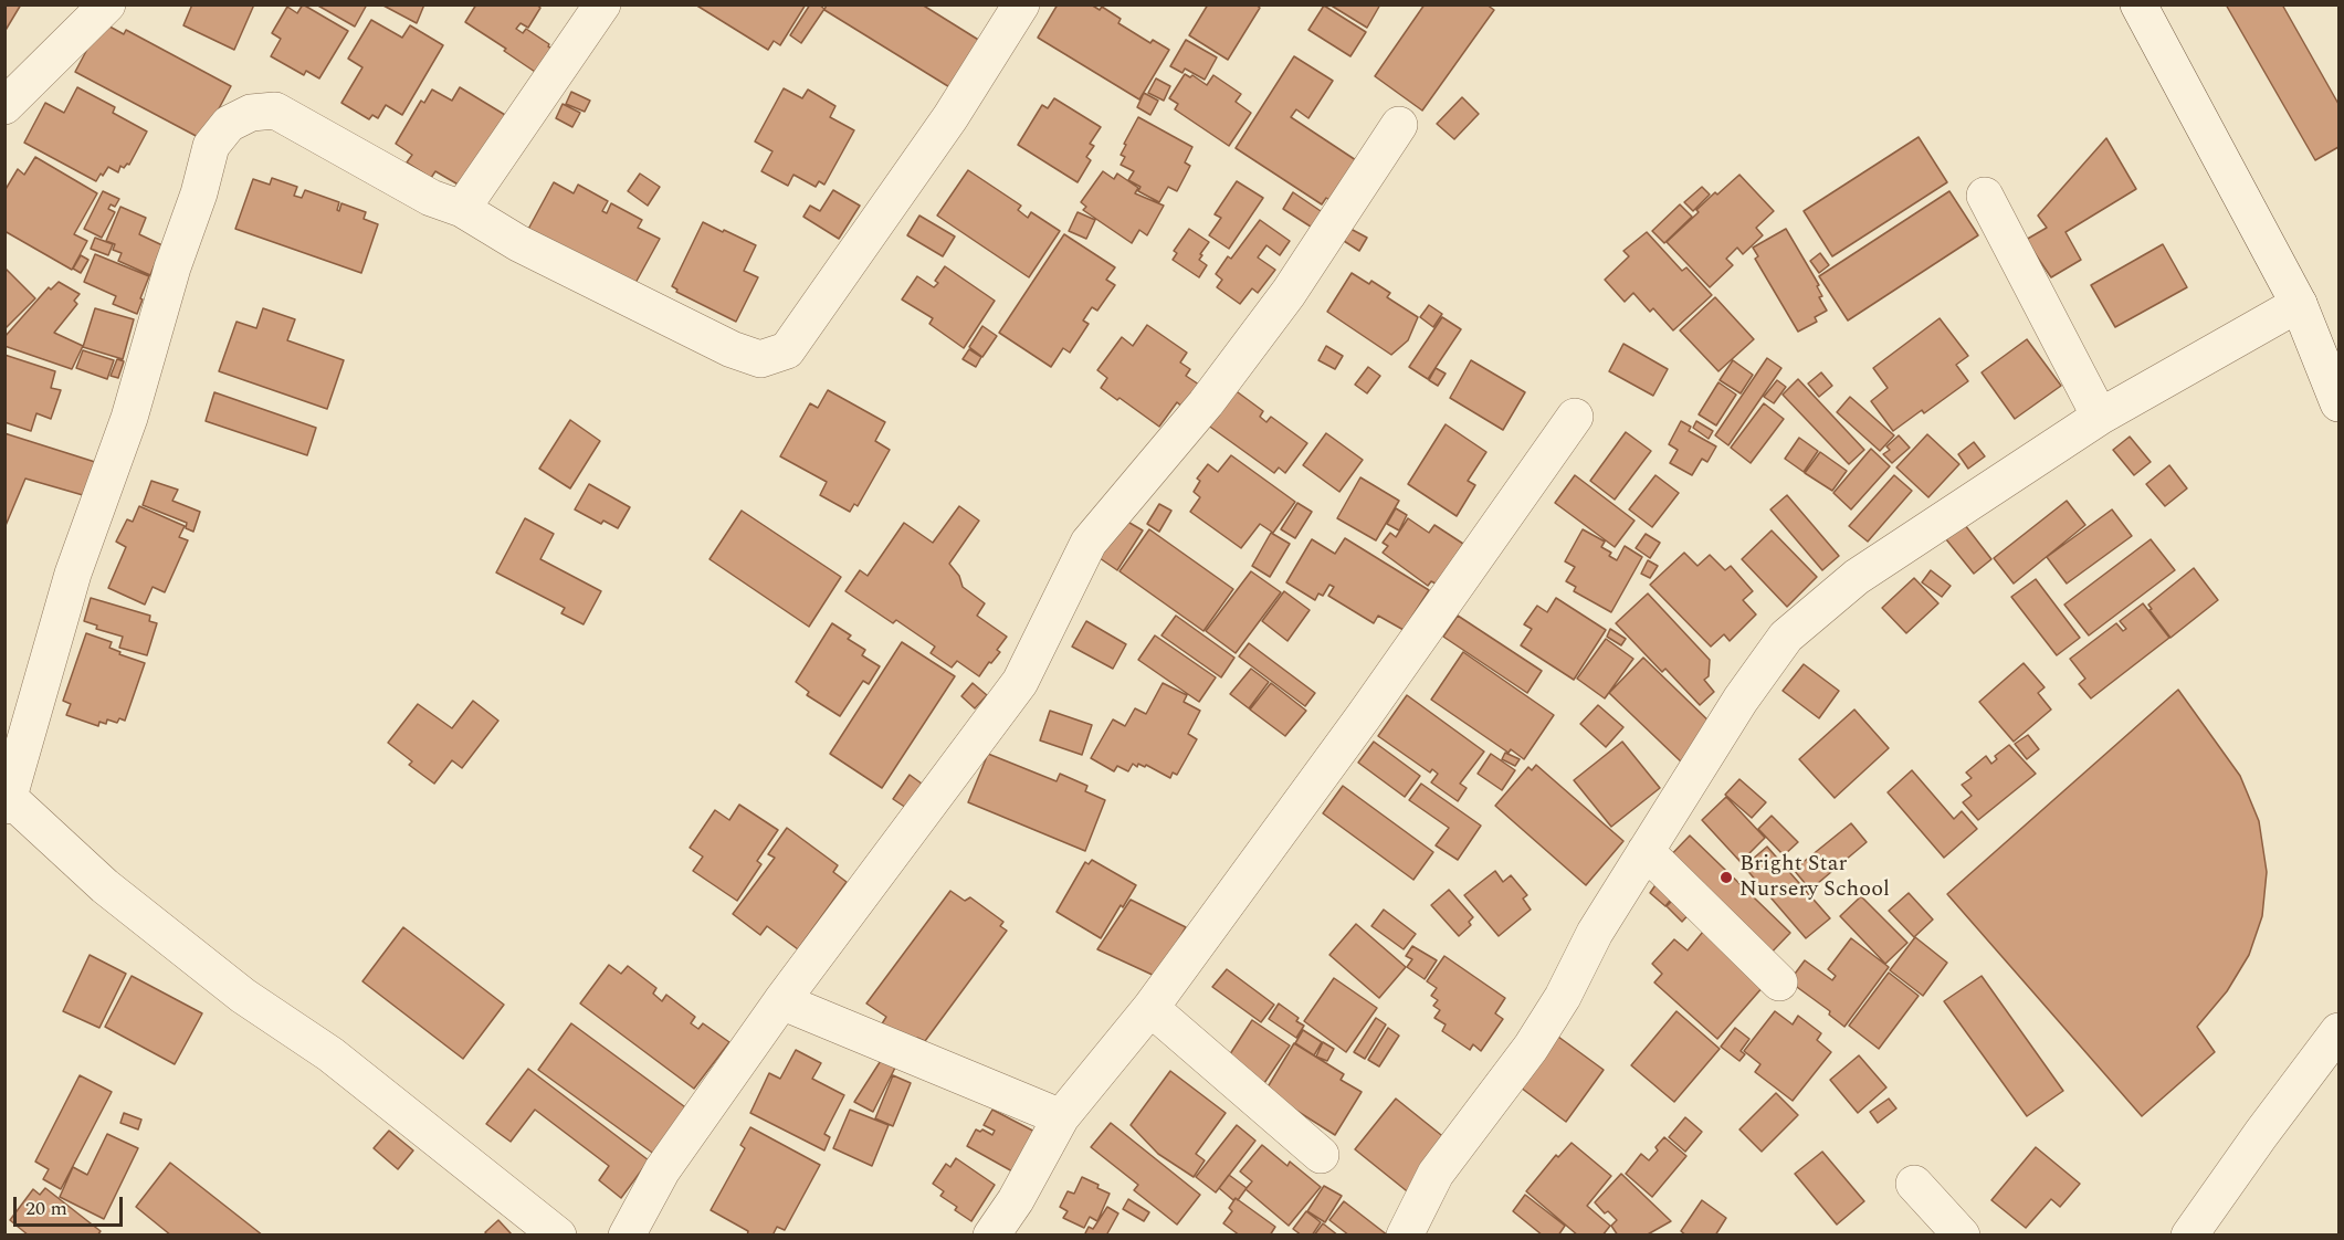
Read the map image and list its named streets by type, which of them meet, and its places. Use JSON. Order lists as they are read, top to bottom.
{
  "places": ["Bright Star Nursery School"],
  "scale_bar": "20 m"
}
